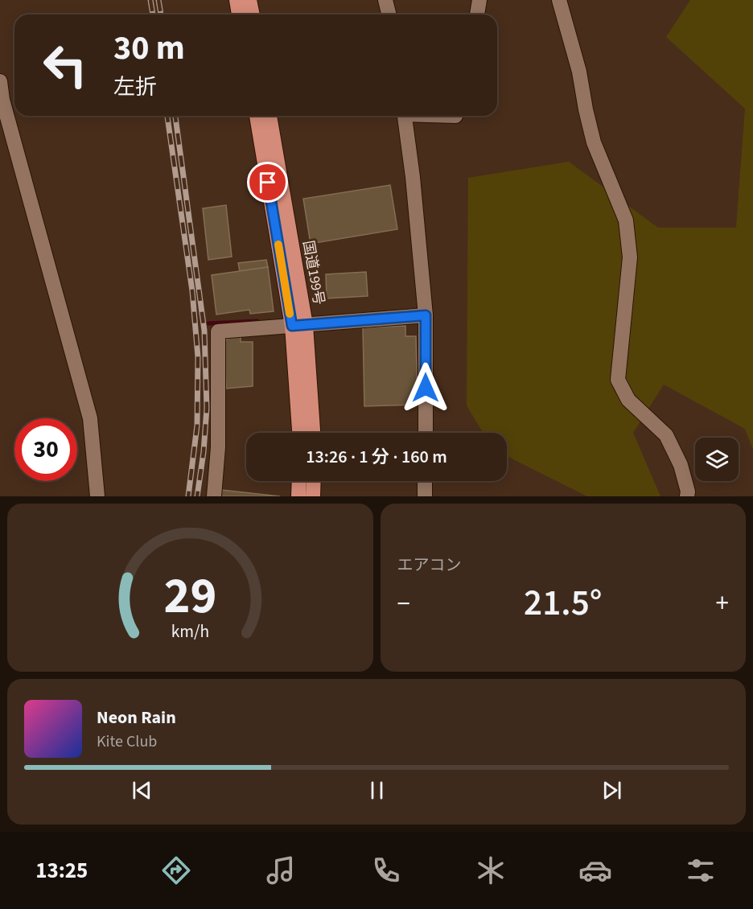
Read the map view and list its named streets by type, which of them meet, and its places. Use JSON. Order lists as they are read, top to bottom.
{
  "streets": {
    "highway": ["国道199号"]
  },
  "page": {
    "turn": ["30 m", "左折"],
    "limit": "30",
    "trip": "13:26 · 1 分 · 160 m",
    "tile": "エアコン",
    "heat": ["−", "21.5°", "+"],
    "song": ["Neon Rain", "Kite Club"],
    "tabs": "13:25",
    "gauge": ["29", "km/h"]
  }
}
